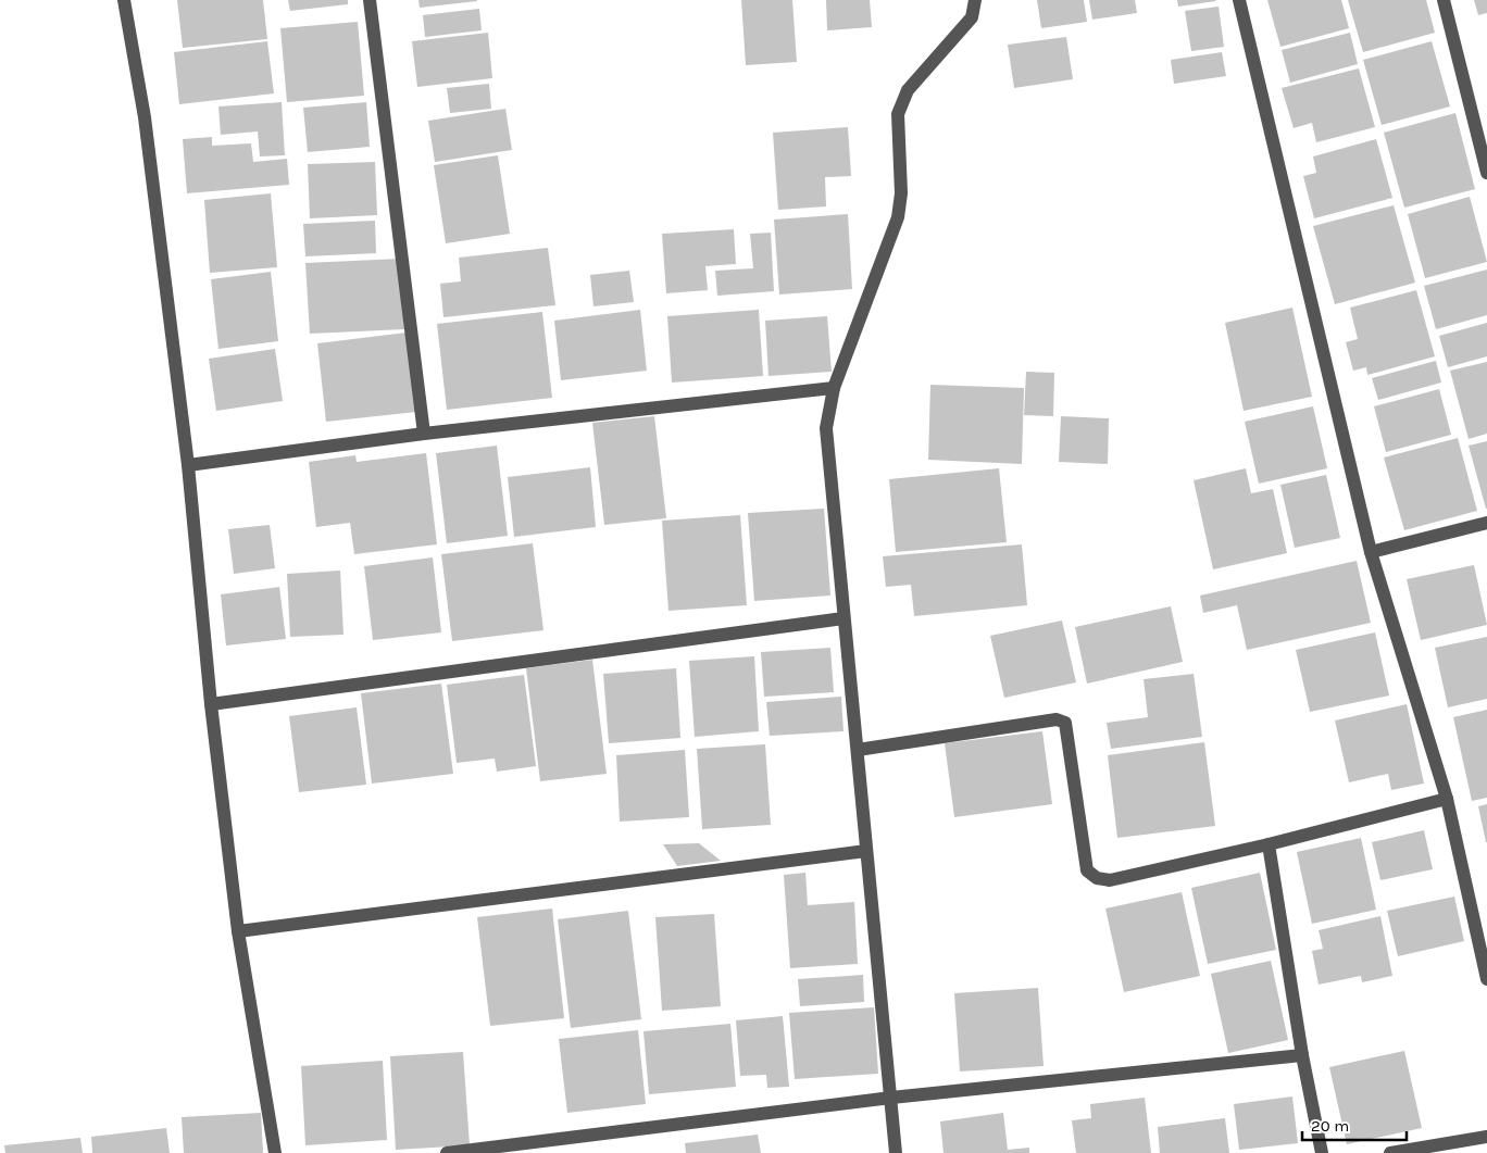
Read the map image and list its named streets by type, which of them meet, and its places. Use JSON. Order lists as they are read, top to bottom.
{
  "scale_bar": "20 m"
}
